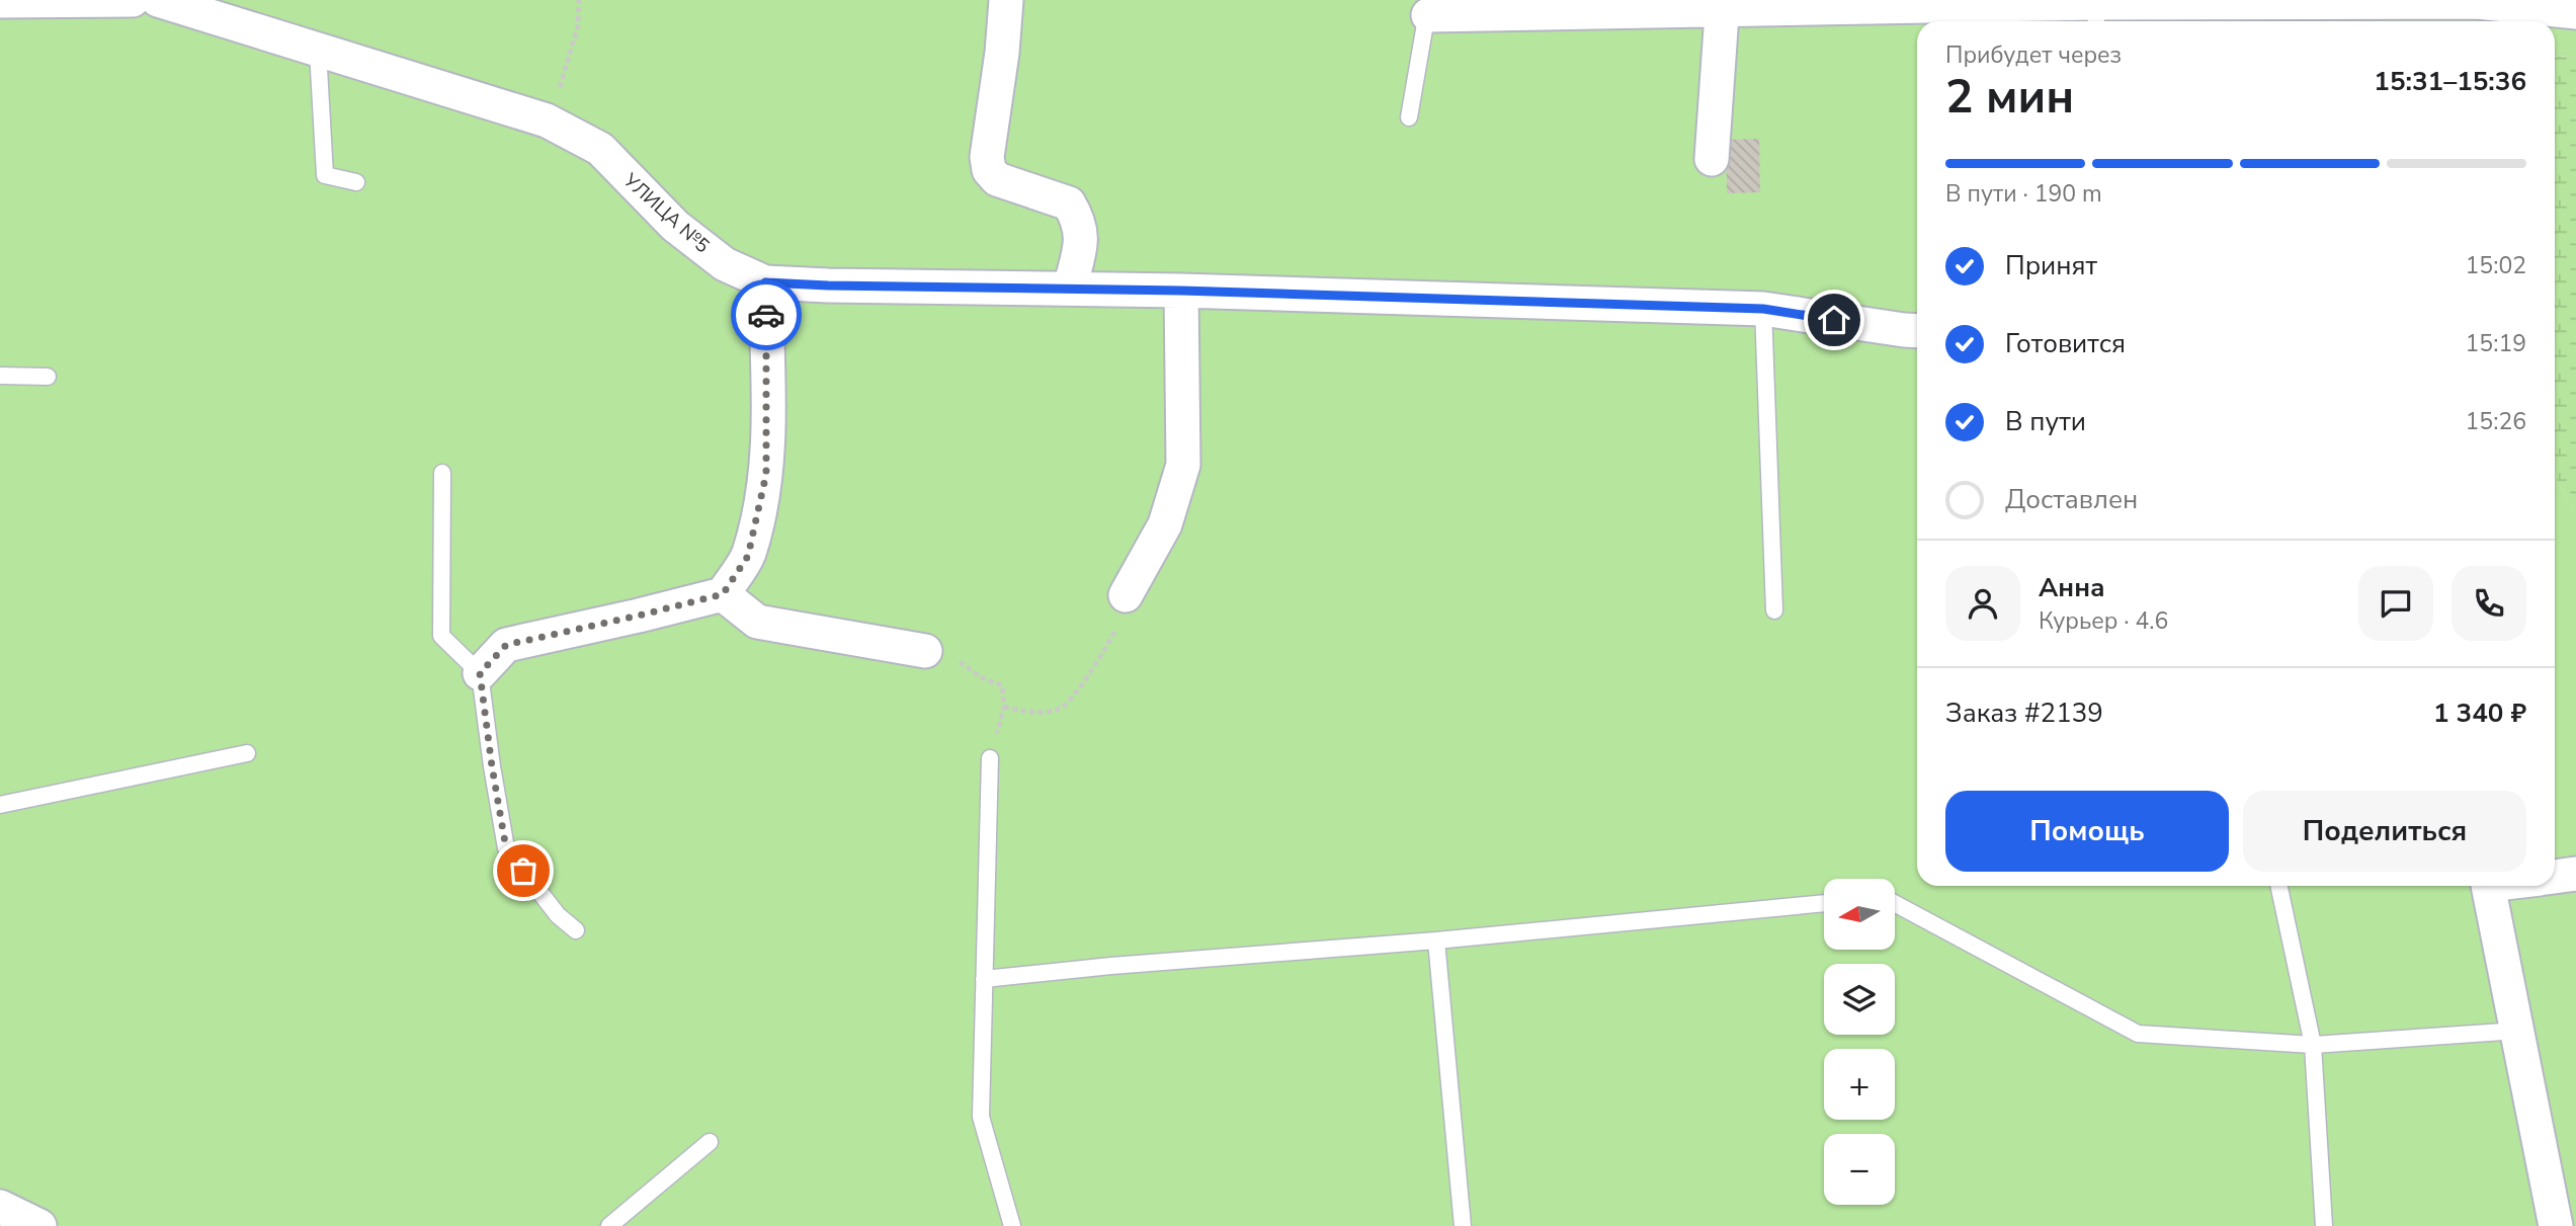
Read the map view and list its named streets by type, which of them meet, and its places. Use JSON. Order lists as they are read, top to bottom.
{
  "streets": {
    "street": ["УЛИЦА №5"]
  },
  "north": "left",
  "page": {
    "heading": ["2 мин", "Прибудет через", "15:31–15:36"],
    "panel": [
      "Анна",
      "Курьер · 4.6",
      "Заказ #2139",
      "1 340 ₽"
    ],
    "bar": "В пути · 190 m",
    "list": [
      ["Принят", "15:02"],
      ["Готовится", "15:19"],
      ["В пути", "15:26"],
      "Доставлен"
    ],
    "buttons": ["Помощь", "Поделиться"],
    "map_buttons": ["+", "−"]
  }
}
